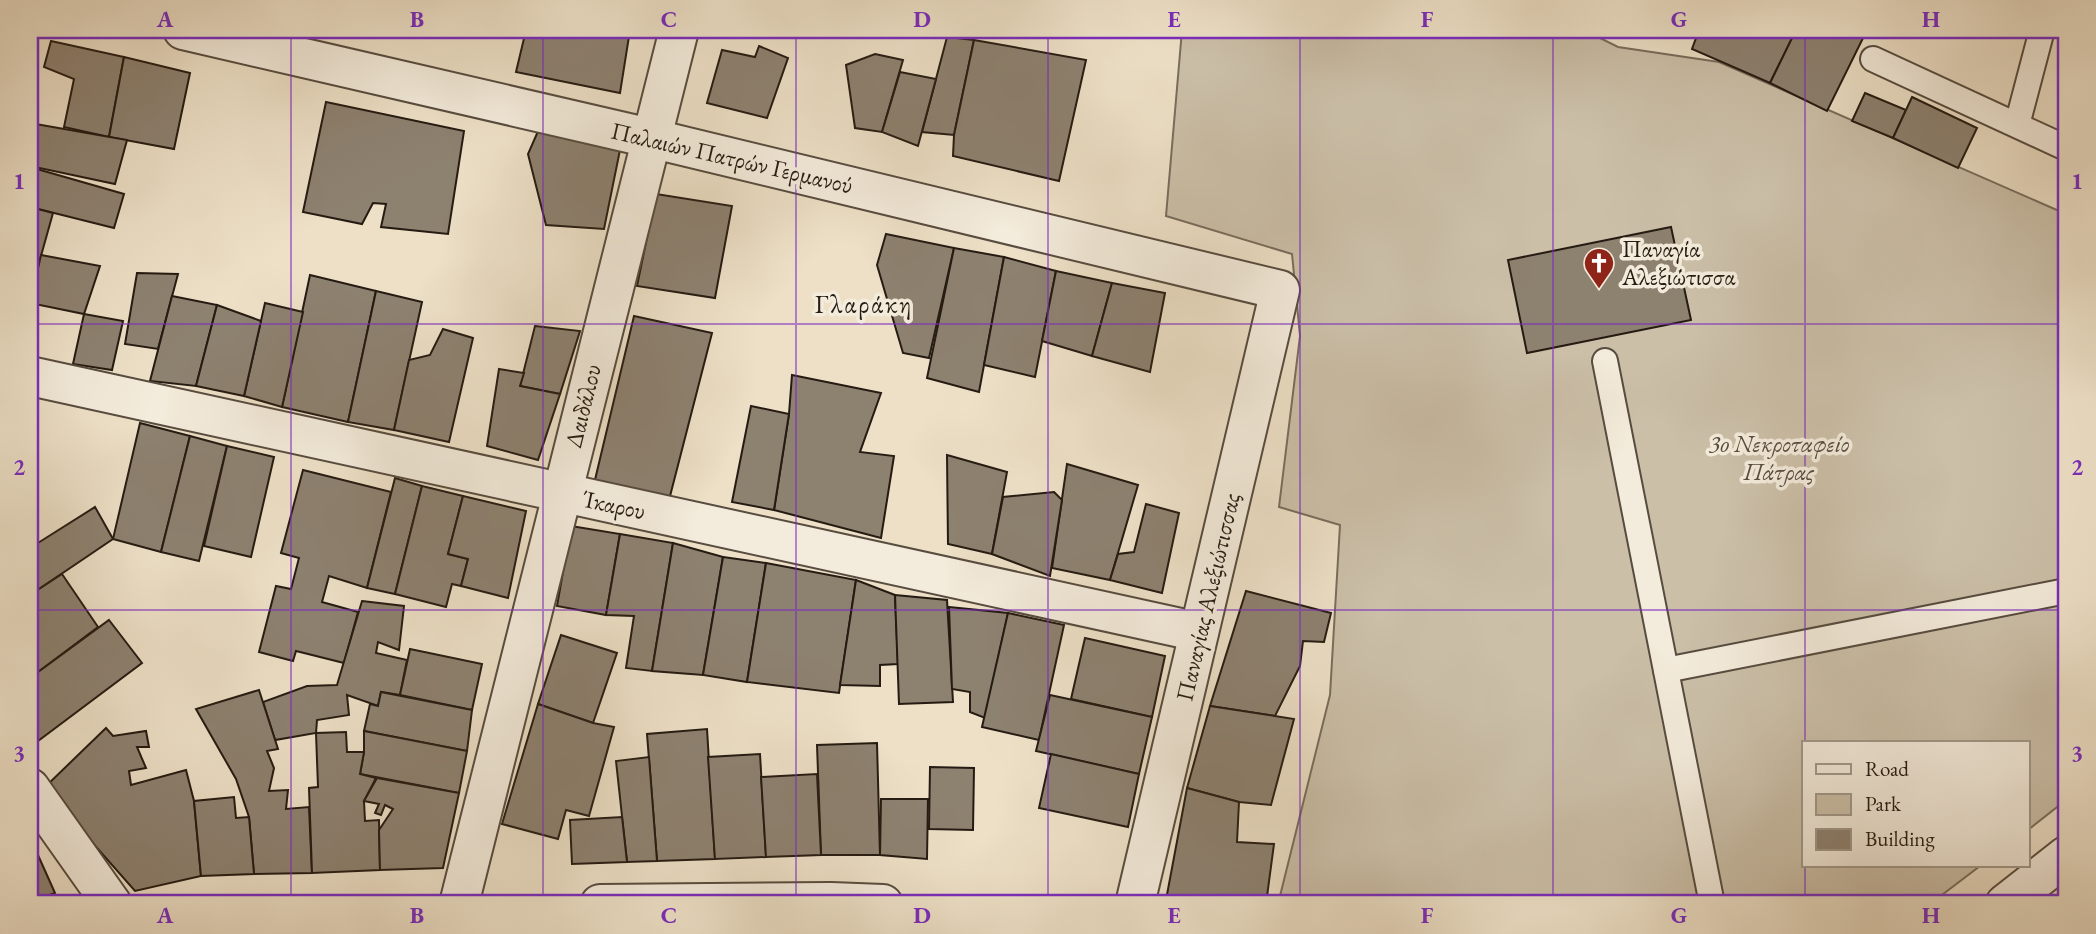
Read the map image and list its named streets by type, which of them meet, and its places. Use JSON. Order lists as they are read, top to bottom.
{
  "streets": {
    "street": [
      "Παλαιών Πατρών Γερμανού",
      "Δαιδάλου",
      "Ίκαρου",
      "Παναγίας Αλεξιώτισσας"
    ]
  },
  "crossings": [
    ["Παλαιών Πατρών Γερμανού", "Δαιδάλου"],
    ["Παλαιών Πατρών Γερμανού", "Παναγίας Αλεξιώτισσας"],
    ["Δαιδάλου", "Ίκαρου"],
    ["Ίκαρου", "Παναγίας Αλεξιώτισσας"]
  ],
  "districts": ["Γλαράκη"],
  "parks": ["3o Νεκροταφείο Πάτρας"],
  "places": {
    "church": ["Παναγία Αλεξιώτισσα"]
  },
  "legend": ["Road", "Park", "Building"],
  "grid": {
    "columns": [
      "A",
      "B",
      "C",
      "D",
      "E",
      "F",
      "G",
      "H"
    ],
    "rows": ["1", "2", "3"]
  }
}
